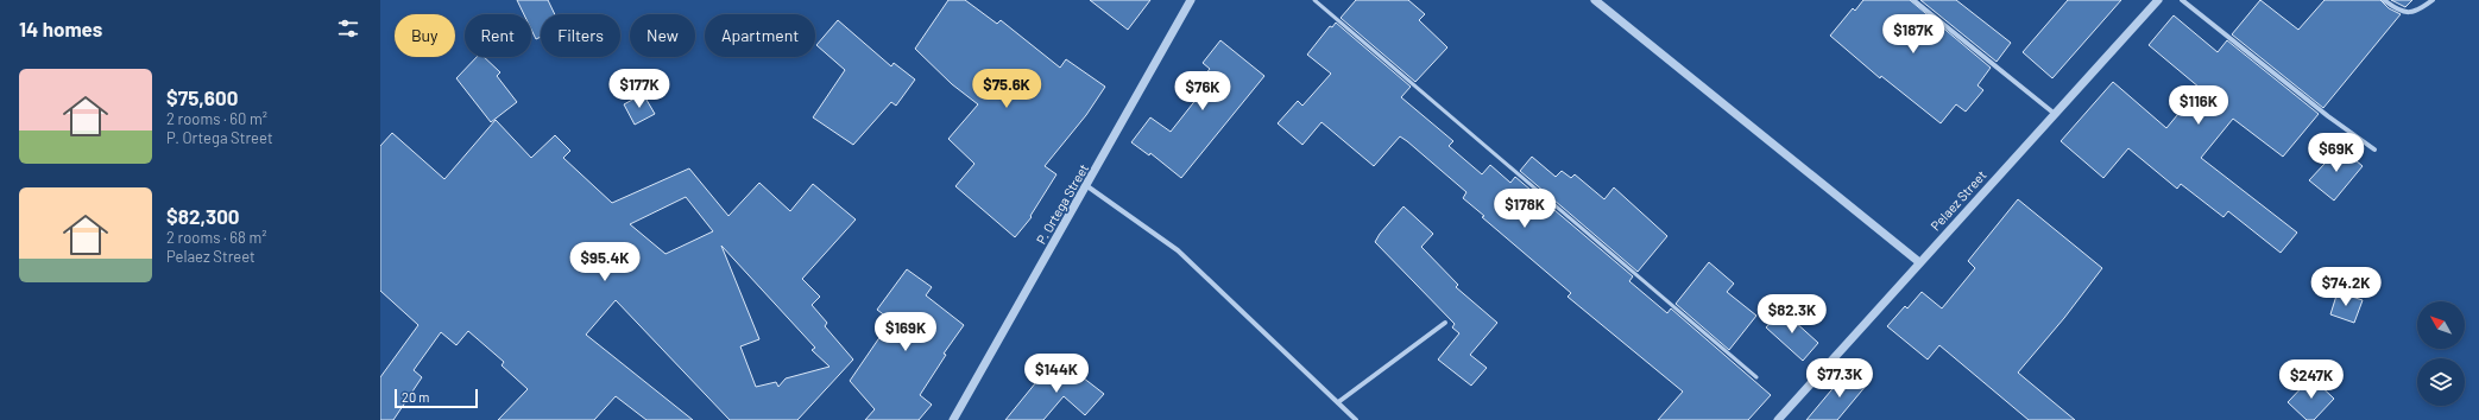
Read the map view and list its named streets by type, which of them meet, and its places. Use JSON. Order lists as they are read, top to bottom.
{
  "streets": {
    "street": ["Pelaez Street", "P. Ortega Street"]
  },
  "scale_bar": "20 m",
  "north": "top left",
  "page": {
    "heading": "14 homes",
    "price": [
      "$187K",
      "$177K",
      "$75.6K",
      "$76K",
      "$116K",
      "$69K",
      "$178K",
      "$95.4K",
      "$74.2K",
      "$82.3K",
      "$169K",
      "$144K",
      "$77.3K",
      "$247K"
    ],
    "chip": [
      "Buy",
      "Rent",
      "Filters",
      "New",
      "Apartment"
    ],
    "list": [
      {
        "name": "$75,600",
        "note": "2 rooms · 60 m² · P. Ortega Street"
      },
      {
        "name": "$82,300",
        "note": "2 rooms · 68 m² · Pelaez Street"
      }
    ],
    "scale": "20 m"
  }
}
